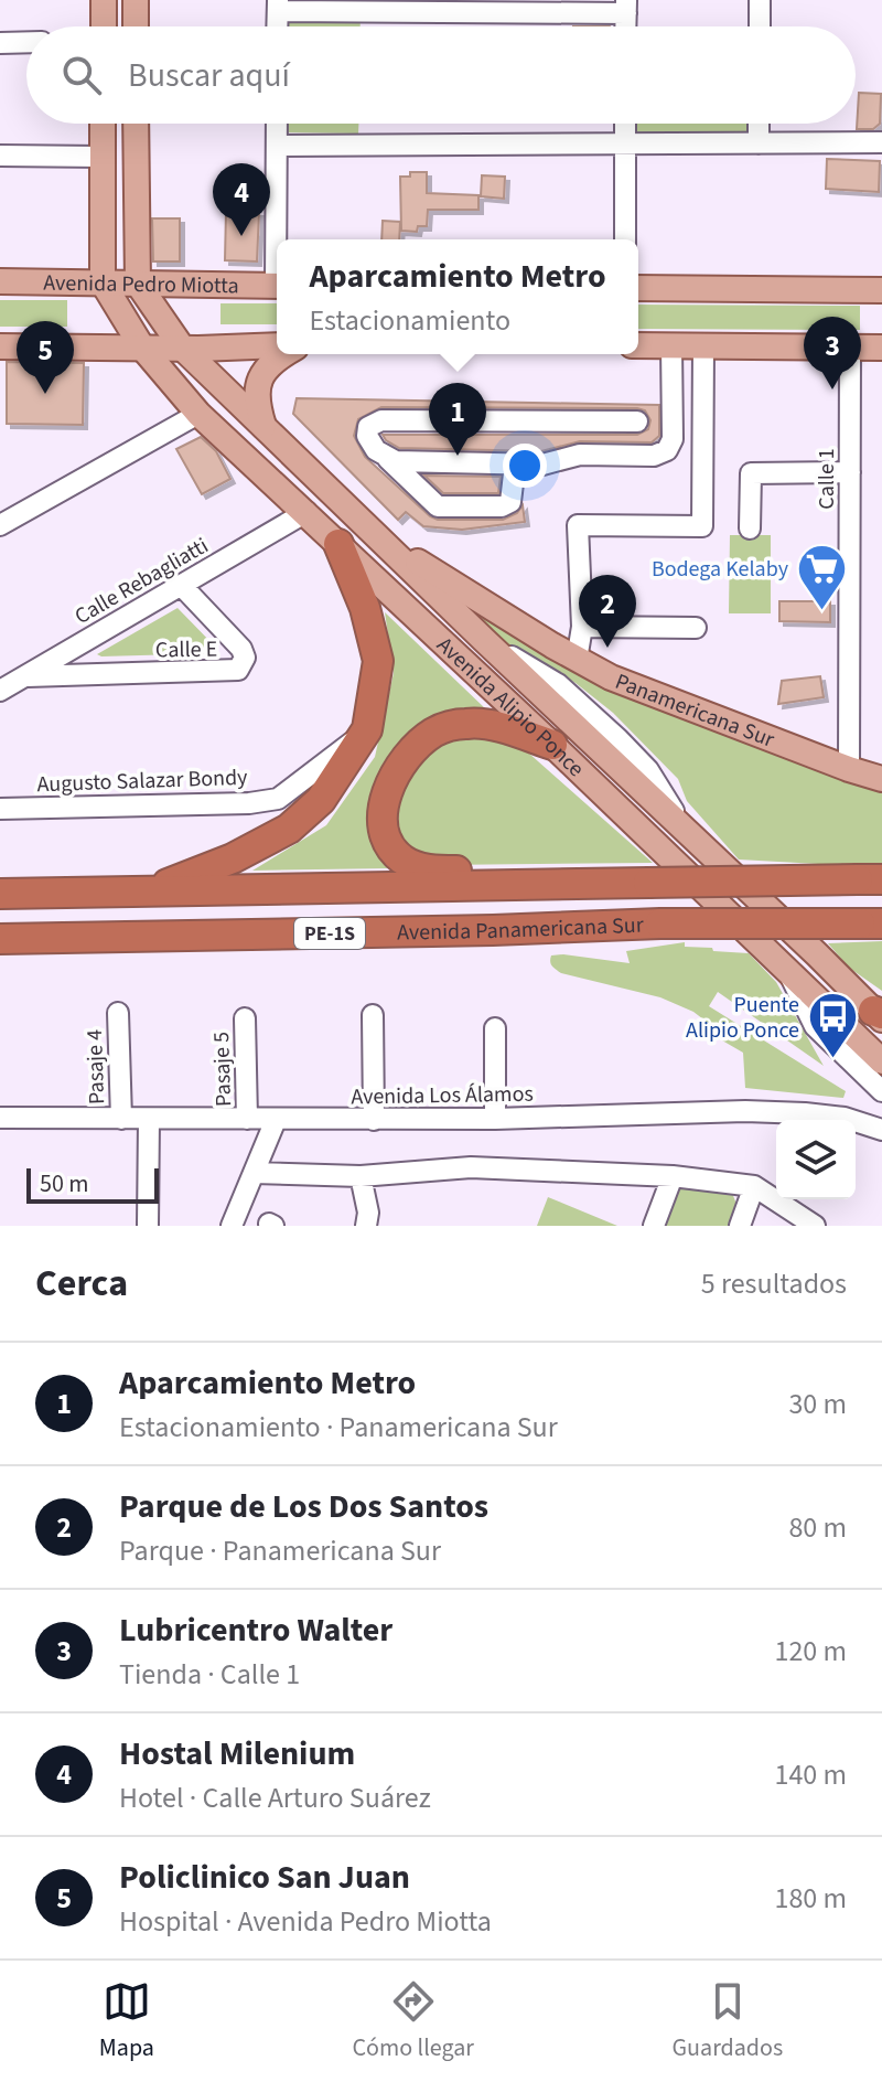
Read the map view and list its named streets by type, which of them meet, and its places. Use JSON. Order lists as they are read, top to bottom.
{
  "streets": {
    "highway": ["Avenida Panamericana Sur", "PE-1S"],
    "main road": ["Avenida Pedro Miotta", "Avenida Alipio Ponce", "Panamericana Sur"],
    "street": [
      "Calle 1",
      "Calle Rebagliatti",
      "Calle E",
      "Augusto Salazar Bondy",
      "Pasaje 4",
      "Pasaje 5",
      "Avenida Los Álamos"
    ]
  },
  "crossings": [
    ["Avenida Pedro Miotta", "Avenida Alipio Ponce"],
    ["Calle 1", "Panamericana Sur"],
    ["Calle Rebagliatti", "Calle E"],
    ["Calle Rebagliatti", "Avenida Alipio Ponce"],
    ["Avenida Alipio Ponce", "Panamericana Sur"],
    ["Pasaje 4", "Avenida Los Álamos"],
    ["Pasaje 5", "Avenida Los Álamos"]
  ],
  "places": {
    "supermarket": ["Bodega Kelaby"],
    "bus stop": ["Puente Alipio Ponce"]
  },
  "scale_bar": "50 m",
  "page": {
    "search": "Buscar aquí",
    "pins": [
      "4",
      "3",
      "5",
      "1",
      "2"
    ],
    "popup": ["Aparcamiento Metro", "Estacionamiento"],
    "scale": "50 m",
    "heading": ["Cerca", "5 resultados"],
    "list": [
      {
        "mark": "1",
        "name": "Aparcamiento Metro",
        "note": "Estacionamiento · Panamericana Sur",
        "value": "30 m"
      },
      {
        "mark": "2",
        "name": "Parque de Los Dos Santos",
        "note": "Parque · Panamericana Sur",
        "value": "80 m"
      },
      {
        "mark": "3",
        "name": "Lubricentro Walter",
        "note": "Tienda · Calle 1",
        "value": "120 m"
      },
      {
        "mark": "4",
        "name": "Hostal Milenium",
        "note": "Hotel · Calle Arturo Suárez",
        "value": "140 m"
      },
      {
        "mark": "5",
        "name": "Policlinico San Juan",
        "note": "Hospital · Avenida Pedro Miotta",
        "value": "180 m"
      }
    ],
    "nav": ["Mapa", "Cómo llegar", "Guardados"]
  }
}
